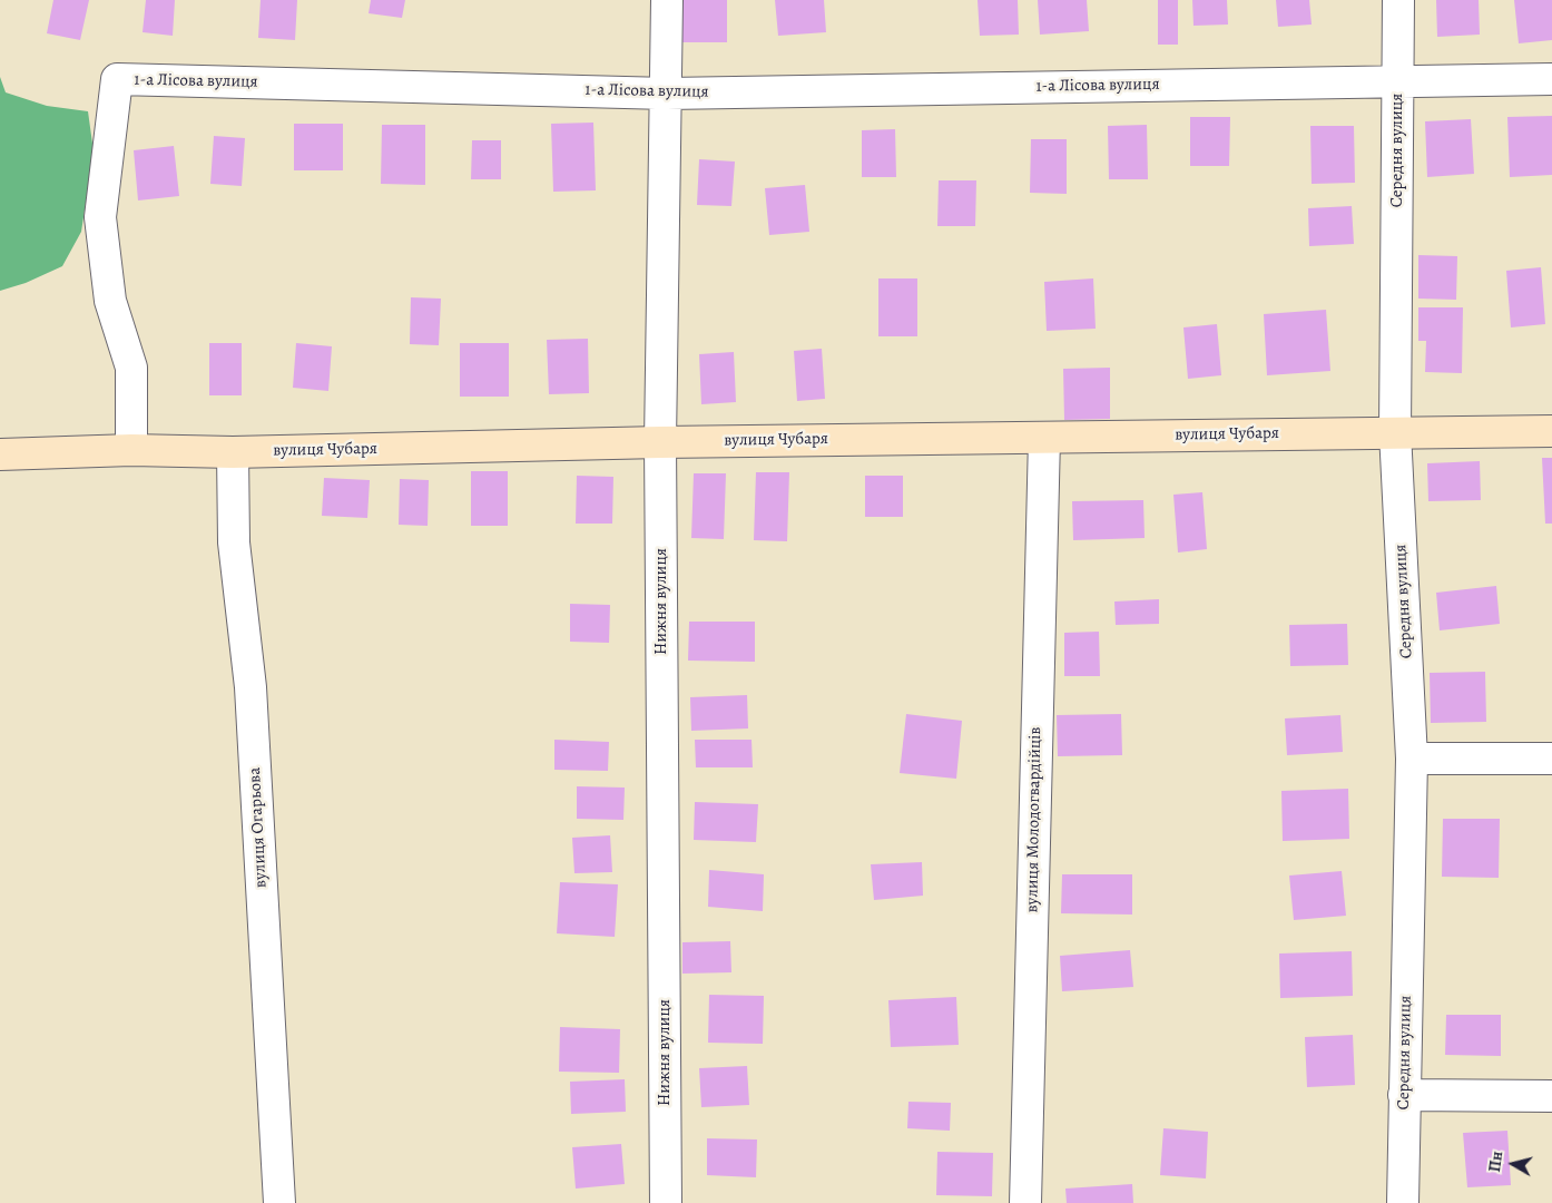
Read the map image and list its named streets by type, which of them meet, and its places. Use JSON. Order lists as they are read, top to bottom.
{
  "streets": {
    "street": [
      "1-а Лісова вулиця",
      "Середня вулиця",
      "вулиця Чубаря",
      "Нижня вулиця",
      "вулиця Молодогвардійців",
      "вулиця Огарьова"
    ]
  },
  "crossings": [
    ["1-а Лісова вулиця", "Середня вулиця"],
    ["1-а Лісова вулиця", "вулиця Чубаря"],
    ["1-а Лісова вулиця", "Нижня вулиця"],
    ["Середня вулиця", "вулиця Чубаря"],
    ["вулиця Чубаря", "Нижня вулиця"],
    ["вулиця Чубаря", "вулиця Молодогвардійців"],
    ["вулиця Чубаря", "вулиця Огарьова"]
  ],
  "north": "left"
}
